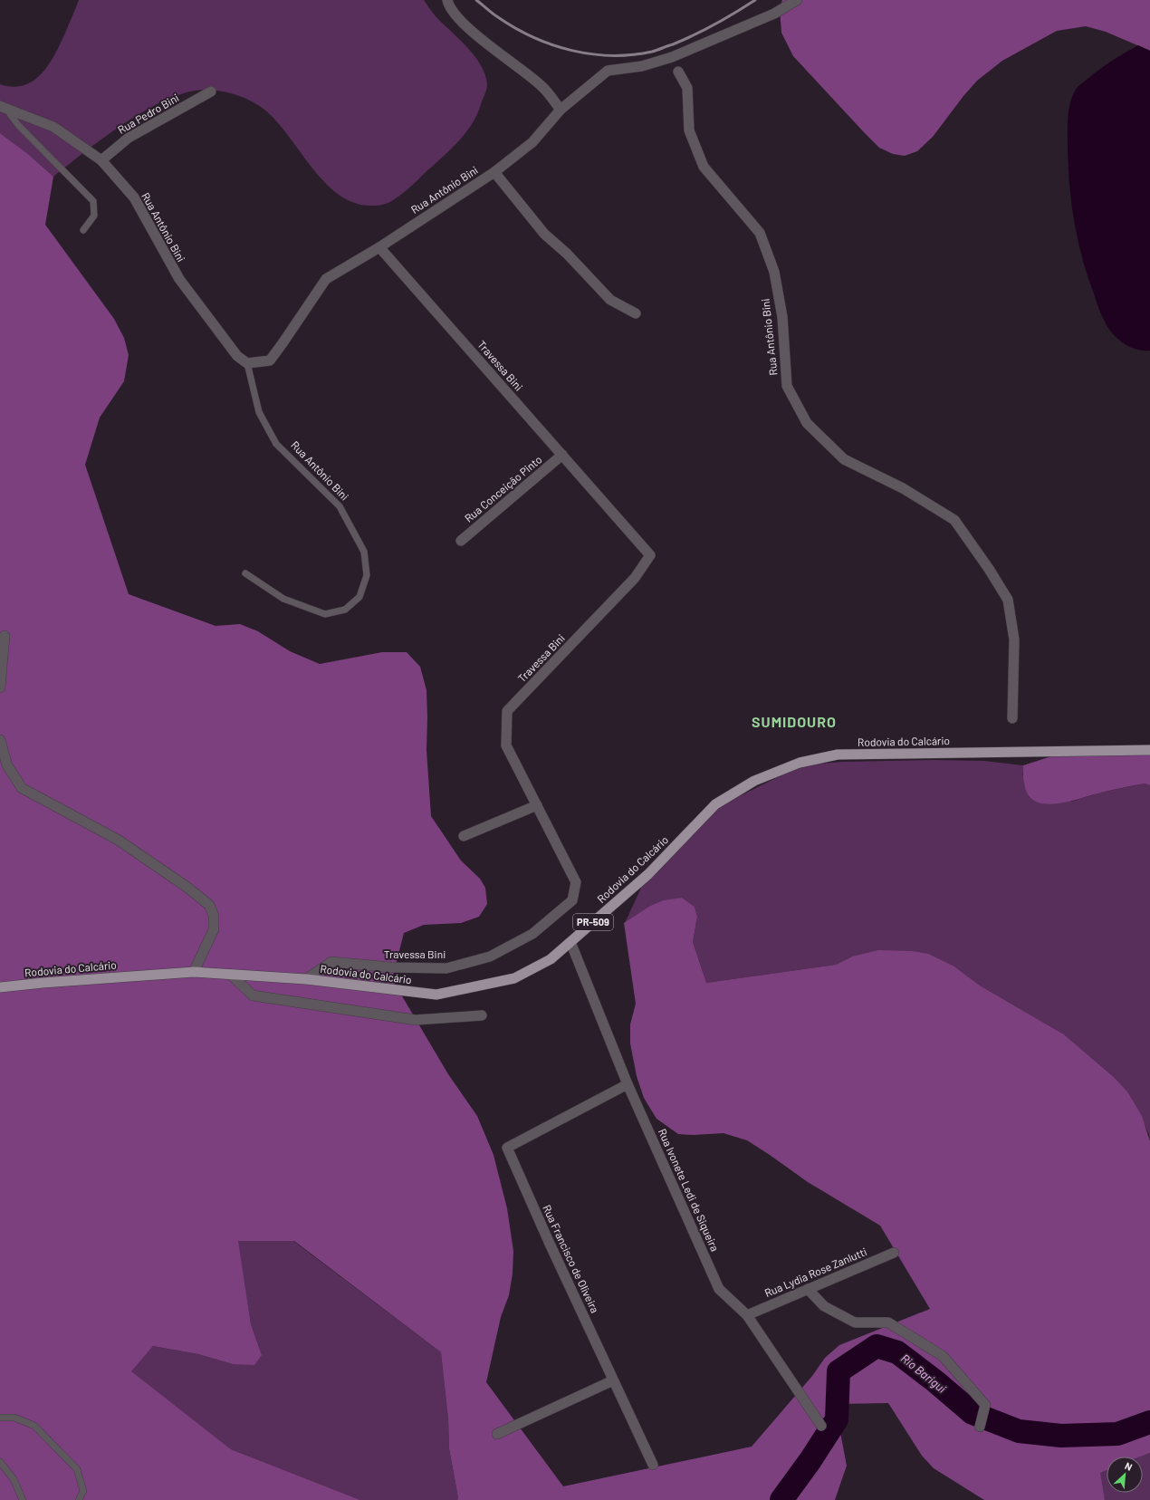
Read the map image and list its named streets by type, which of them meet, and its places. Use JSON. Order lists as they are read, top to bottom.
{
  "streets": {
    "main road": ["Rodovia do Calcário", "PR-509"],
    "street": [
      "Rua Pedro Bini",
      "Rua Antônio Bini",
      "Travessa Bini",
      "Rua Conceição Pinto",
      "Rua Ivonete Ledi de Siqueira",
      "Rua Francisco de Oliveira",
      "Rua Lydia Rose Zanlutti"
    ]
  },
  "crossings": [
    ["Rua Pedro Bini", "Rua Antônio Bini"],
    ["Rua Antônio Bini", "Travessa Bini"],
    ["Travessa Bini", "Rua Conceição Pinto"],
    ["Travessa Bini", "Rodovia do Calcário"],
    ["Rodovia do Calcário", "Rua Ivonete Ledi de Siqueira"],
    ["Rua Ivonete Ledi de Siqueira", "Rua Francisco de Oliveira"],
    ["Rua Ivonete Ledi de Siqueira", "Rua Lydia Rose Zanlutti"]
  ],
  "districts": ["SUMIDOURO"],
  "water": ["Rio Barigui"],
  "north": "top right"
}
